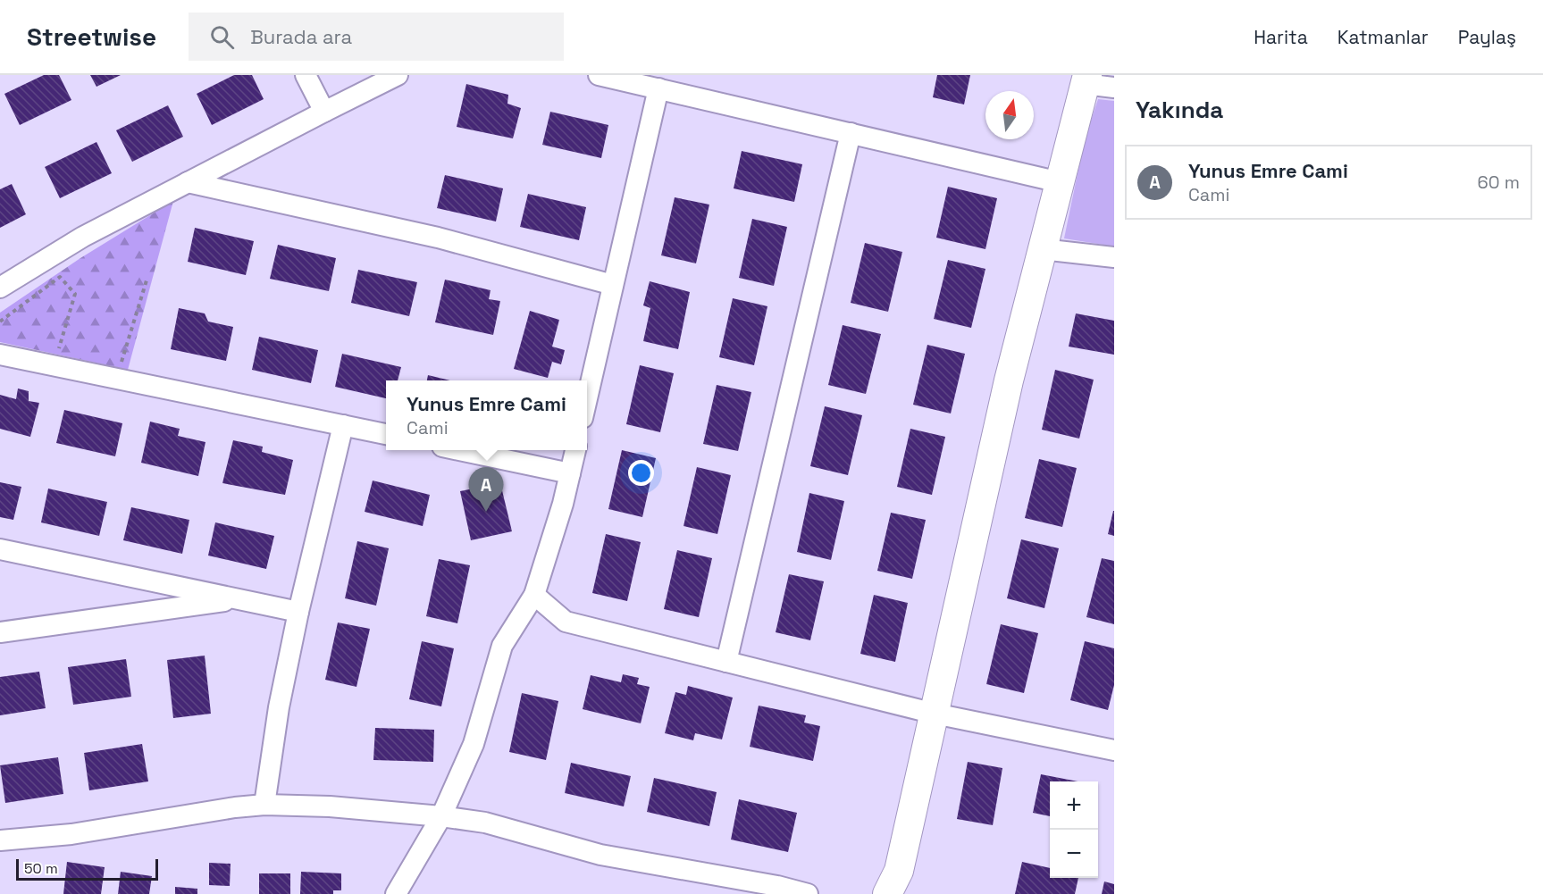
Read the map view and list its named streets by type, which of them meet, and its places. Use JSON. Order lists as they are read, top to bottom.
{
  "scale_bar": "50 m",
  "north": "top",
  "page": {
    "header": "Streetwise",
    "search": "Burada ara",
    "nav": ["Harita", "Katmanlar", "Paylaş"],
    "heading": "Yakında",
    "list": [
      {
        "mark": "A",
        "name": "Yunus Emre Cami",
        "note": "Cami",
        "value": "60 m"
      }
    ],
    "popup": ["Yunus Emre Cami", "Cami"],
    "pins": "A",
    "map_buttons": ["+", "−"],
    "scale": "50 m"
  }
}
